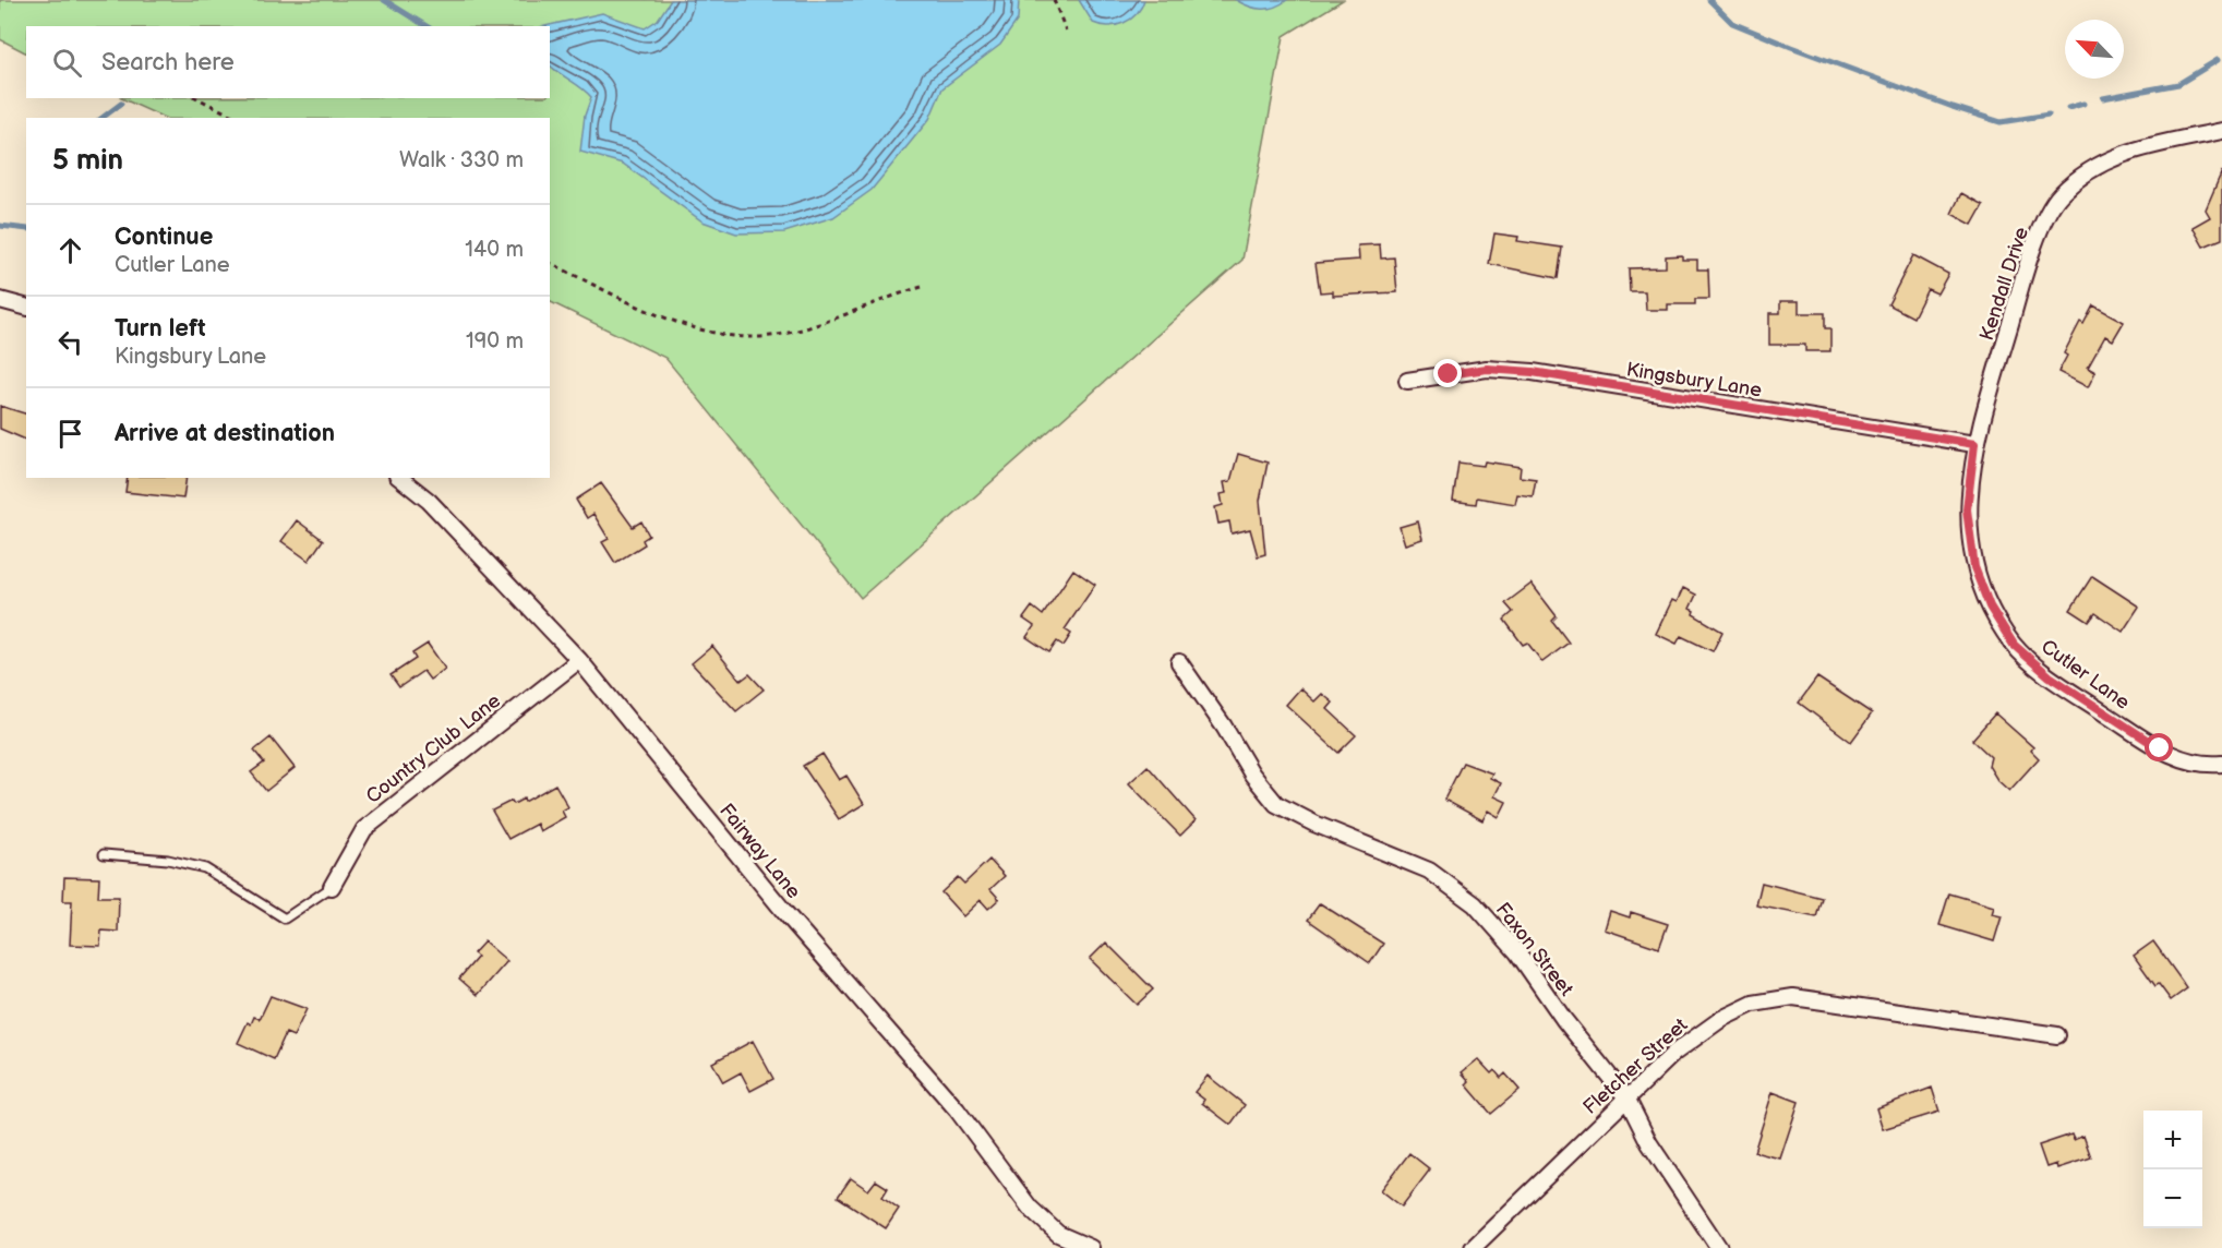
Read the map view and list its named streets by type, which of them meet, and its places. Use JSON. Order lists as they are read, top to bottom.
{
  "streets": {
    "street": [
      "Kendall Drive",
      "Kingsbury Lane",
      "Cutler Lane",
      "Country Club Lane",
      "Fairway Lane",
      "Faxon Street",
      "Fletcher Street"
    ]
  },
  "crossings": [
    ["Kendall Drive", "Kingsbury Lane"],
    ["Kendall Drive", "Cutler Lane"],
    ["Kingsbury Lane", "Cutler Lane"],
    ["Country Club Lane", "Fairway Lane"],
    ["Faxon Street", "Fletcher Street"]
  ],
  "north": "top left",
  "page": {
    "search": "Search here",
    "heading": ["5 min", "Walk · 330 m"],
    "list": [
      ["Continue", "Cutler Lane", "140 m"],
      ["Turn left", "Kingsbury Lane", "190 m"],
      "Arrive at destination"
    ],
    "map_buttons": ["+", "−"]
  }
}
